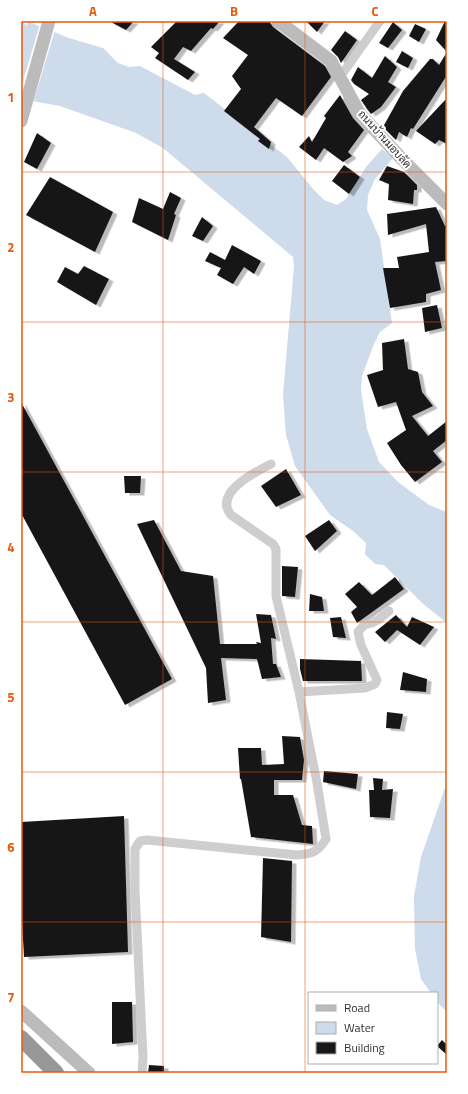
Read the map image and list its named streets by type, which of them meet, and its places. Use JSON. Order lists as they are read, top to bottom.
{
  "streets": {
    "street": ["ถนนบ้านมอบลัด"]
  },
  "legend": ["Road", "Water", "Building"],
  "grid": {
    "columns": ["A", "B", "C"],
    "rows": [
      "1",
      "2",
      "3",
      "4",
      "5",
      "6",
      "7"
    ]
  }
}
